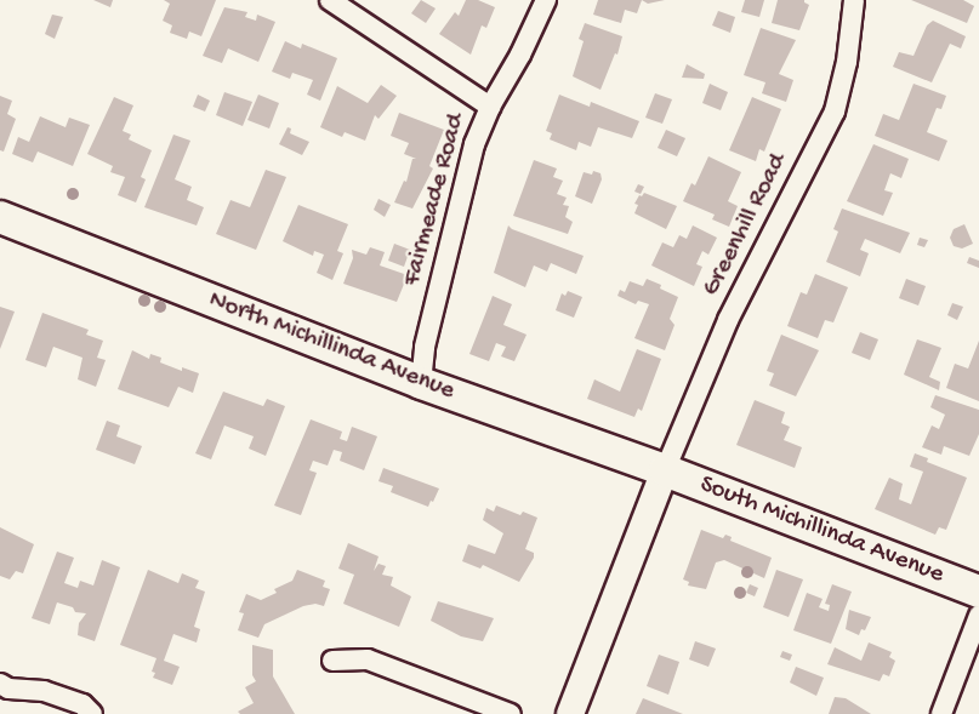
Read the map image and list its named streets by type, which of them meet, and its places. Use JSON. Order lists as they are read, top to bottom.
{
  "streets": {
    "main road": ["North Michillinda Avenue", "South Michillinda Avenue"],
    "street": ["Fairmeade Road", "Greenhill Road"]
  },
  "crossings": [
    ["Fairmeade Road", "North Michillinda Avenue"],
    ["Greenhill Road", "North Michillinda Avenue"],
    ["Greenhill Road", "South Michillinda Avenue"],
    ["North Michillinda Avenue", "South Michillinda Avenue"]
  ]
}
